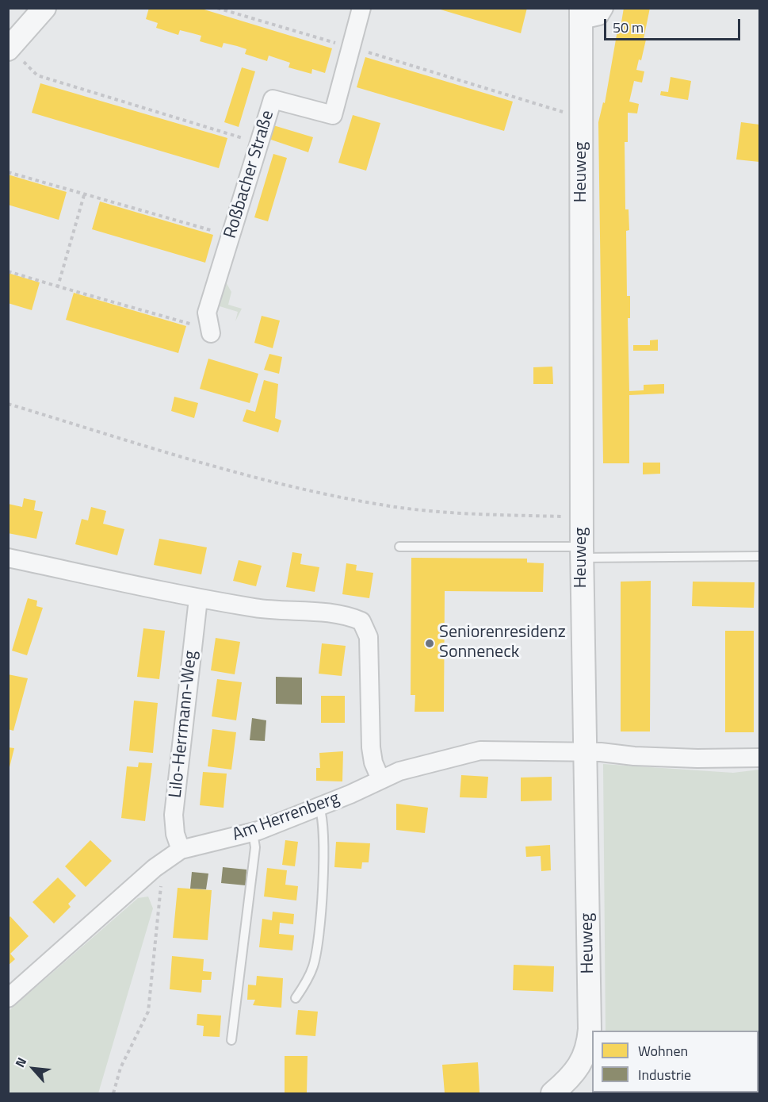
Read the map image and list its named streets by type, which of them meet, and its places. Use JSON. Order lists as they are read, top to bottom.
{
  "streets": {
    "street": [
      "Heuweg",
      "Roßbacher Straße",
      "Lilo-Herrmann-Weg",
      "Am Herrenberg"
    ]
  },
  "crossings": [
    ["Heuweg", "Am Herrenberg"],
    ["Lilo-Herrmann-Weg", "Am Herrenberg"]
  ],
  "places": ["Seniorenresidenz Sonneneck"],
  "legend": ["Wohnen", "Industrie"],
  "scale_bar": "50 m",
  "north": "top left"
}
